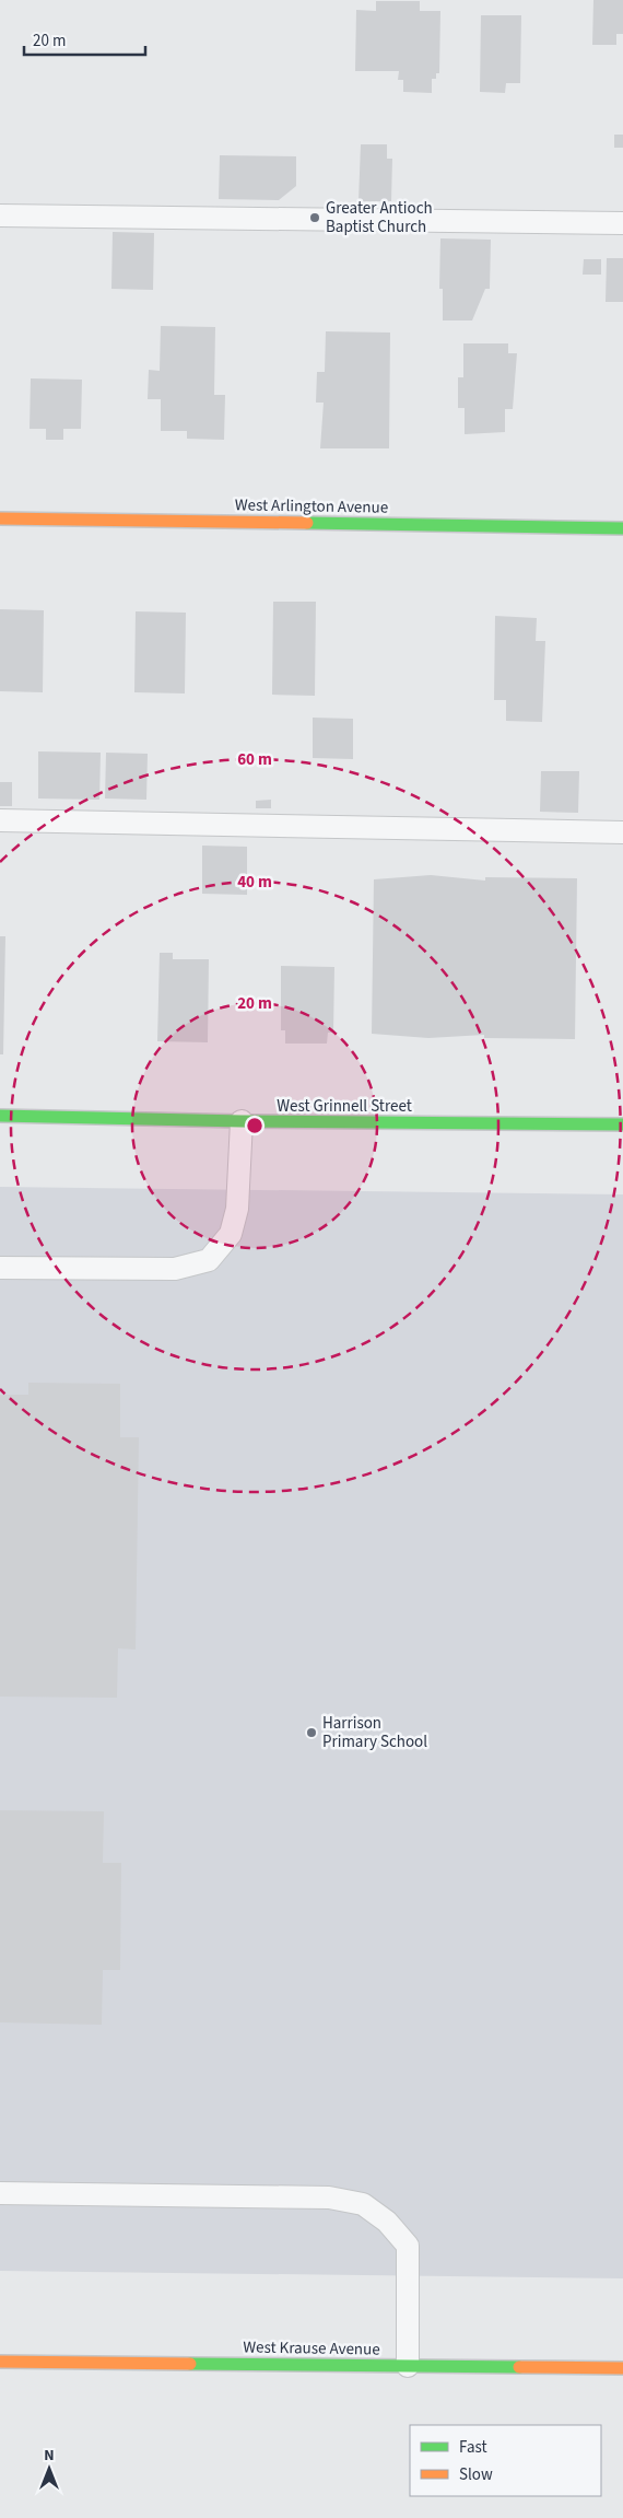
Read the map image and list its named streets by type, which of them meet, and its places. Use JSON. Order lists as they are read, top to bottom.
{
  "streets": {
    "street": ["West Arlington Avenue", "West Grinnell Street", "West Krause Avenue"]
  },
  "places": ["Greater Antioch Baptist Church", "Harrison Primary School"],
  "legend": ["Fast", "Slow"],
  "scale_bar": "20 m",
  "north": "top",
  "rings": ["60 m", "40 m", "20 m"]
}
